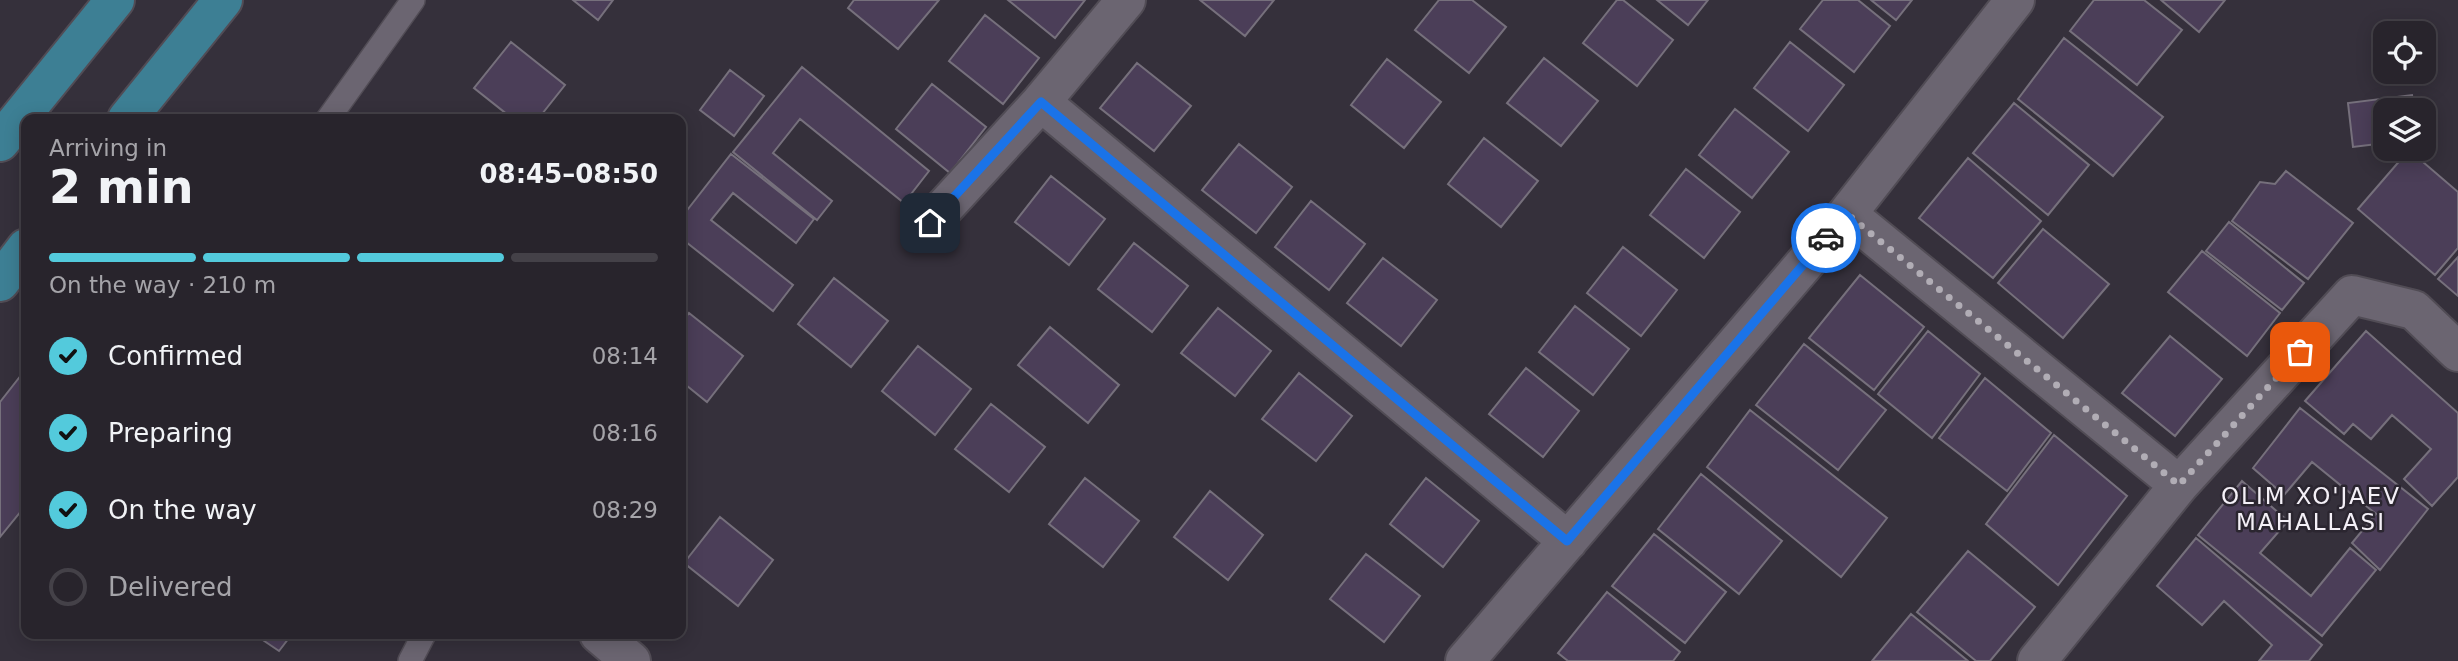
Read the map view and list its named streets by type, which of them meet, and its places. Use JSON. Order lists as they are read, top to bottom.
{
  "districts": ["OLIM XO'JAEV MAHALLASI"],
  "page": {
    "heading": ["2 min", "Arriving in", "08:45–08:50"],
    "bar": "On the way · 210 m",
    "list": [
      ["Confirmed", "08:14"],
      ["Preparing", "08:16"],
      ["On the way", "08:29"],
      "Delivered"
    ]
  }
}
